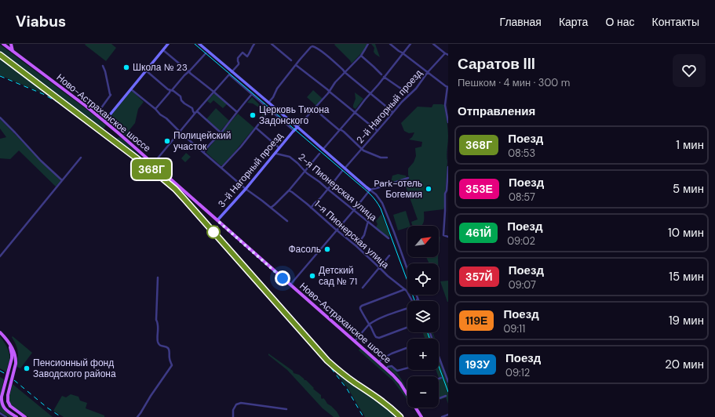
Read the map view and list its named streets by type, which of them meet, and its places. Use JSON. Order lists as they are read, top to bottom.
{
  "streets": {
    "main road": ["Ново-Астраханское шоссе"],
    "street": [
      "2-й Нагорный проезд",
      "3-й Нагорный проезд",
      "2-я Пионерская улица",
      "1-я Пионерская улица"
    ]
  },
  "crossings": [
    ["2-й Нагорный проезд", "2-я Пионерская улица"],
    ["2-й Нагорный проезд", "1-я Пионерская улица"],
    ["Ново-Астраханское шоссе", "3-й Нагорный проезд"],
    ["3-й Нагорный проезд", "2-я Пионерская улица"]
  ],
  "places": [
    "Школа № 23",
    "Церковь Тихона Задонского",
    "Полицейский участок",
    "Park-отель Богемия",
    "Фасоль",
    "Детский сад № 71",
    "Пенсионный фонд Заводского района"
  ],
  "north": "top right",
  "page": {
    "header": "Viabus",
    "nav": [
      "Главная",
      "Карта",
      "О нас",
      "Контакты"
    ],
    "on_map": "368Г",
    "heading": [
      ["Саратов III", "Пешком · 4 мин · 300 m"],
      "Отправления"
    ],
    "list": [
      {
        "mark": "368Г",
        "name": "Поезд",
        "note": "08:53",
        "value": "1 мин"
      },
      {
        "mark": "353Е",
        "name": "Поезд",
        "note": "08:57",
        "value": "5 мин"
      },
      {
        "mark": "461Й",
        "name": "Поезд",
        "note": "09:02",
        "value": "10 мин"
      },
      {
        "mark": "357Й",
        "name": "Поезд",
        "note": "09:07",
        "value": "15 мин"
      },
      {
        "mark": "119Е",
        "name": "Поезд",
        "note": "09:11",
        "value": "19 мин"
      },
      {
        "mark": "193У",
        "name": "Поезд",
        "note": "09:12",
        "value": "20 мин"
      }
    ],
    "map_buttons": ["+", "−"]
  }
}
